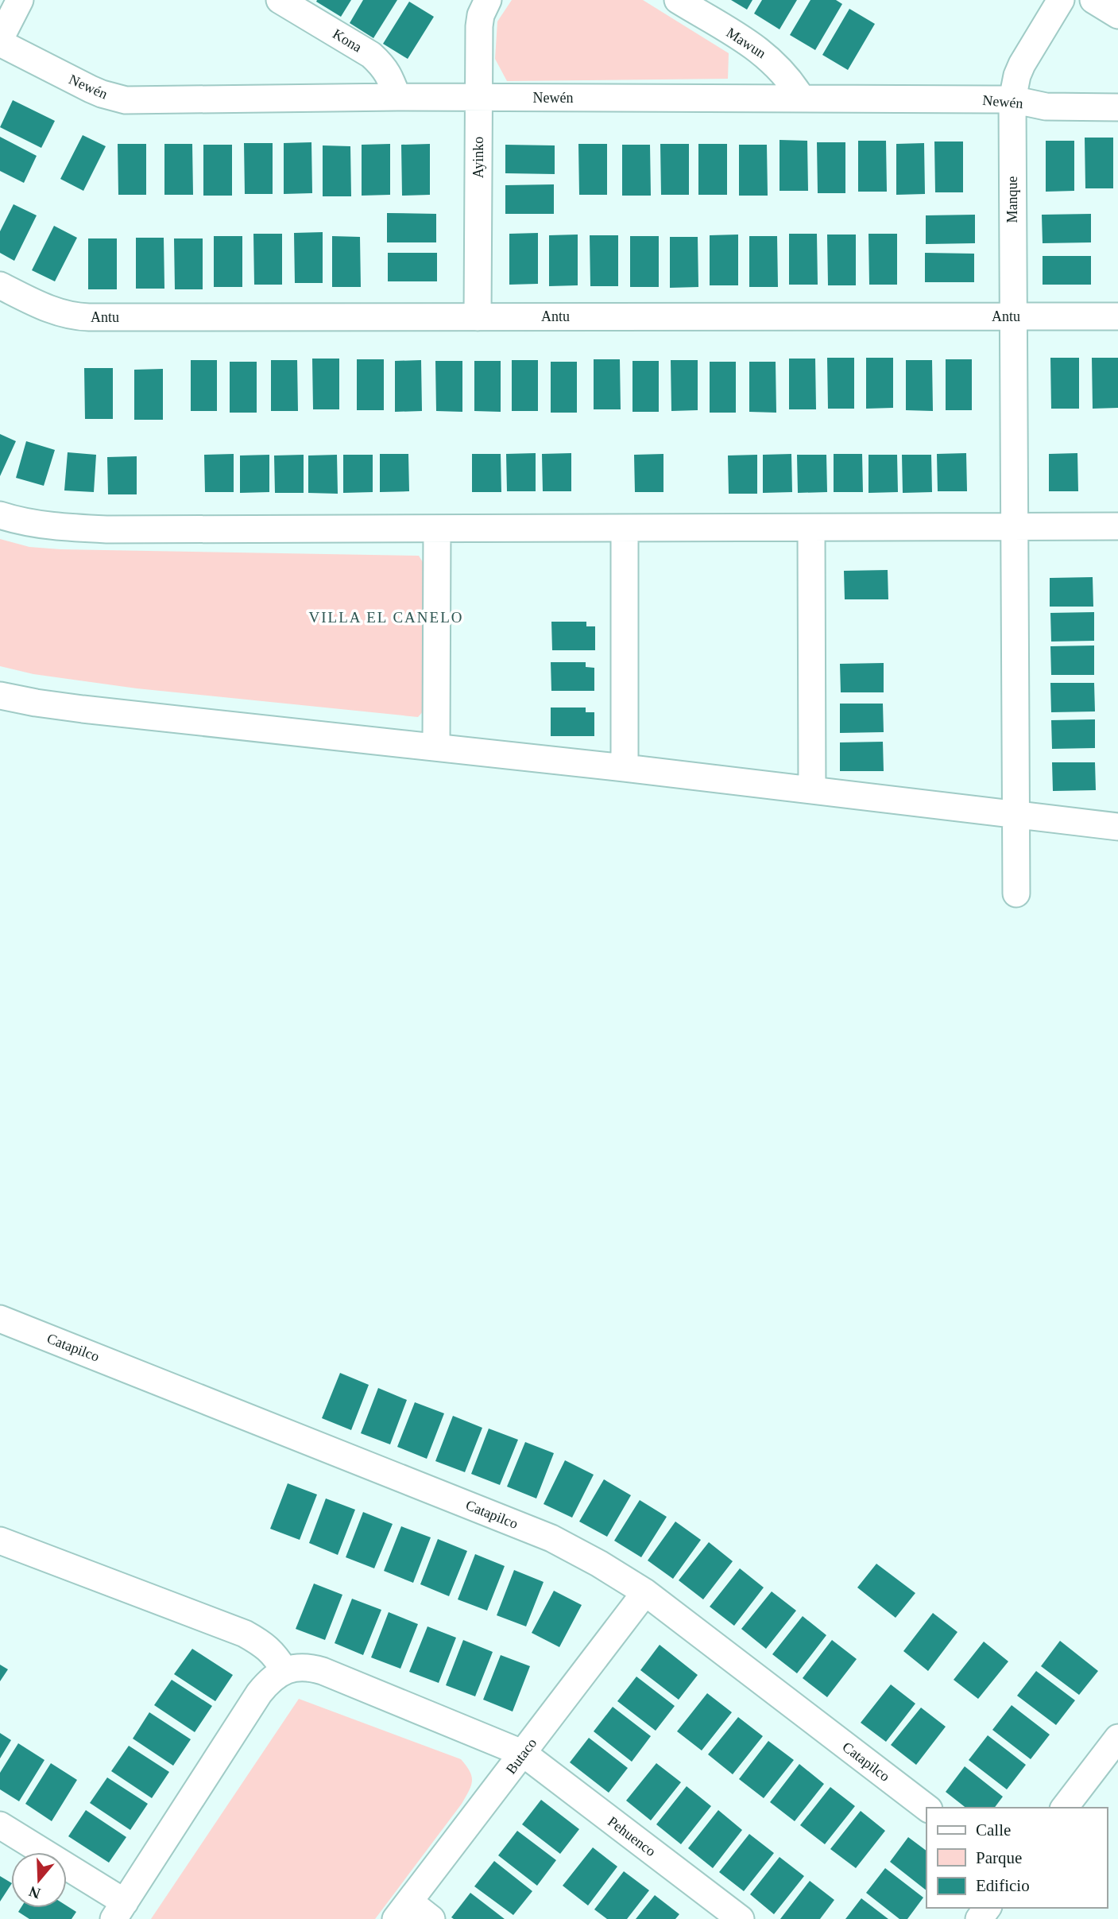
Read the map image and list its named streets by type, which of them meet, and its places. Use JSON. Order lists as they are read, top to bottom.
{
  "streets": {
    "street": [
      "Kona",
      "Mawun",
      "Newén",
      "Ayinko",
      "Manque",
      "Antu",
      "Catapilco",
      "Butaco",
      "Pehuenco"
    ]
  },
  "crossings": [
    ["Kona", "Newén"],
    ["Mawun", "Newén"],
    ["Newén", "Ayinko"],
    ["Newén", "Manque"],
    ["Ayinko", "Antu"],
    ["Manque", "Antu"],
    ["Catapilco", "Butaco"],
    ["Butaco", "Pehuenco"]
  ],
  "districts": ["VILLA EL CANELO"],
  "legend": ["Calle", "Parque", "Edificio"],
  "north": "bottom"
}
